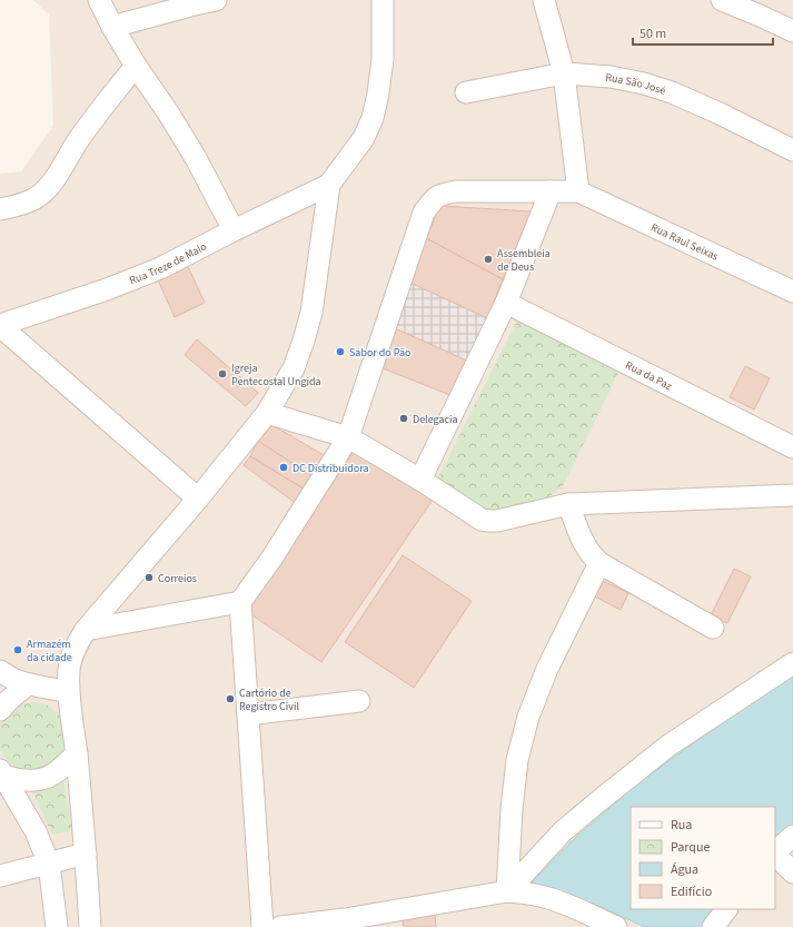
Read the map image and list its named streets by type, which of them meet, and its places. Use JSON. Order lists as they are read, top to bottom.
{
  "streets": {
    "street": [
      "Rua São José",
      "Rua Raul Seixas",
      "Rua Treze de Maio",
      "Rua da Paz"
    ]
  },
  "places": [
    "Assembleia de Deus",
    "Sabor do Pão",
    "Igreja Pentecostal Ungida",
    "Delegacia",
    "DC Distribuidora",
    "Correios",
    "Armazém da cidade",
    "Cartório de Registro Civil"
  ],
  "legend": [
    "Rua",
    "Parque",
    "Água",
    "Edifício"
  ],
  "scale_bar": "50 m"
}
